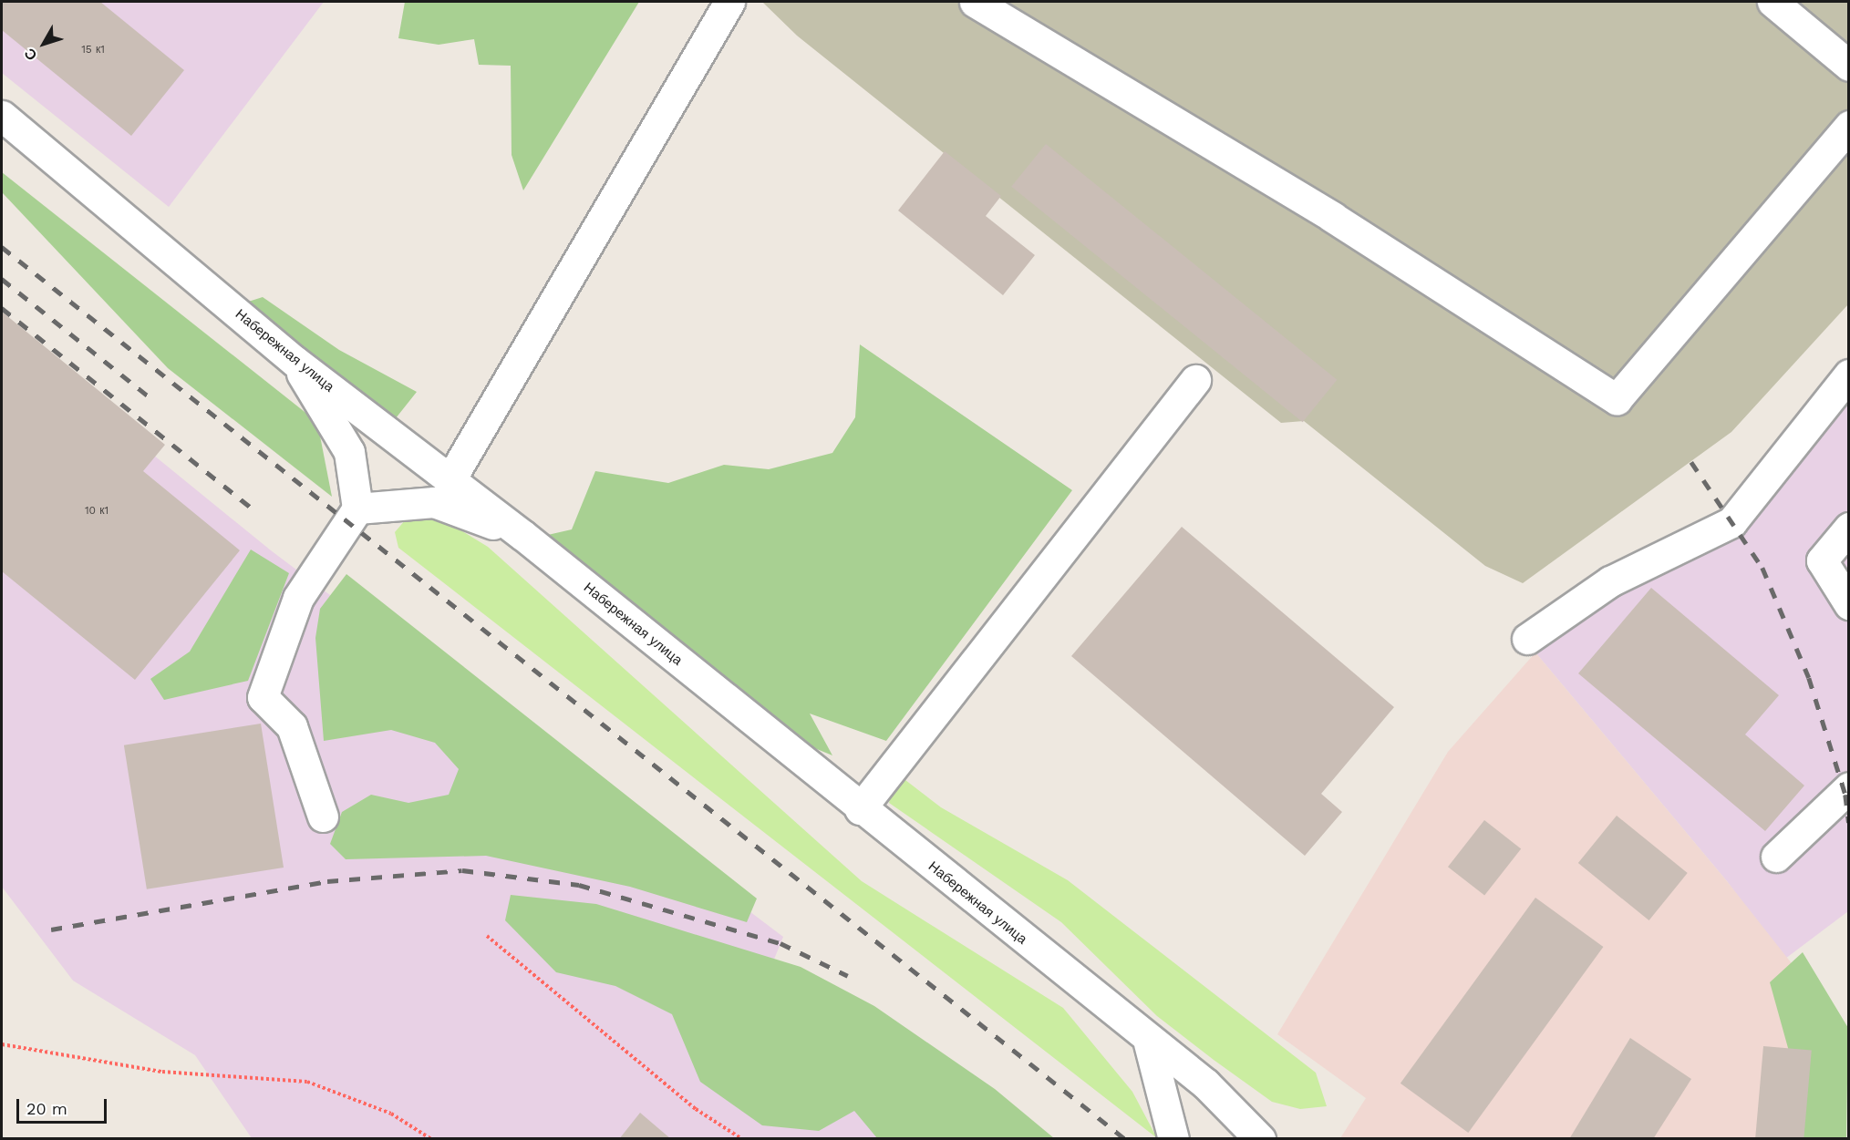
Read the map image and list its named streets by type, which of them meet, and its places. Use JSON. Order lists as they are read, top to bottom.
{
  "streets": {
    "street": ["Набережная улица"]
  },
  "house_numbers": ["15 к1", "10 к1"],
  "scale_bar": "20 m",
  "north": "bottom left"
}
